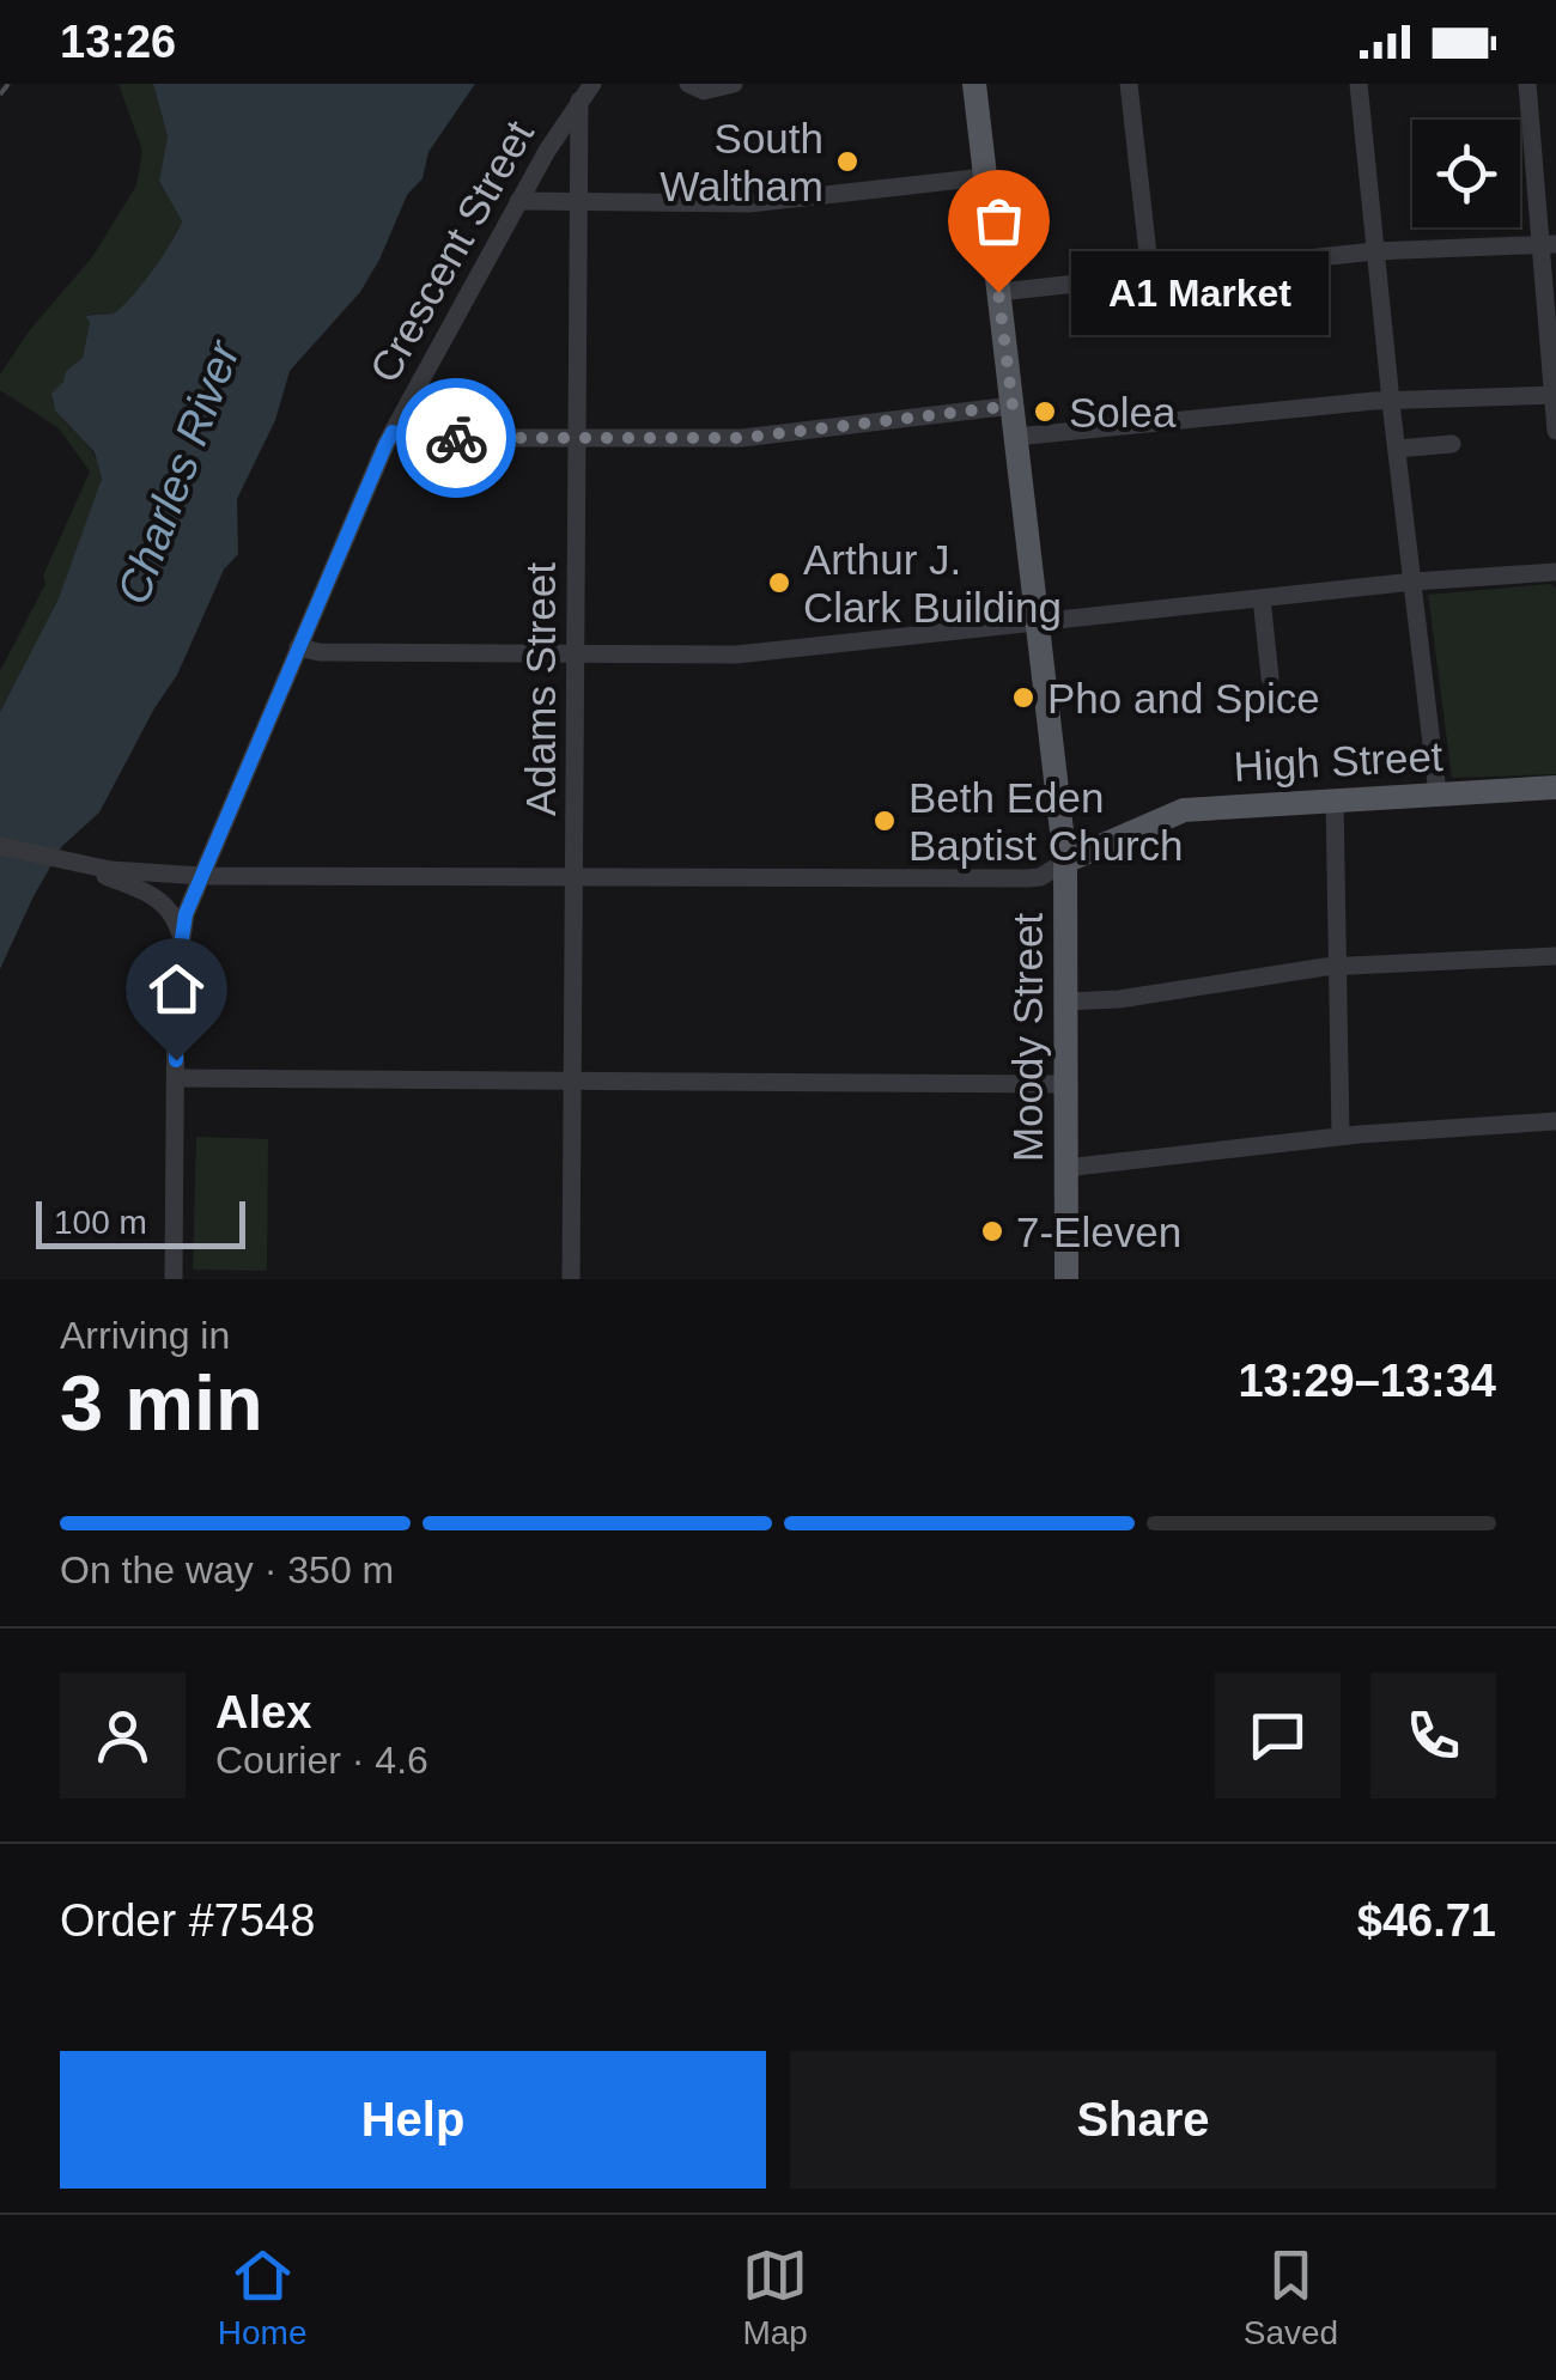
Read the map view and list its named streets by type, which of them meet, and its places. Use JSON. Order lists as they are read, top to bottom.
{
  "streets": {
    "main road": ["High Street", "Moody Street"],
    "street": ["Crescent Street", "Adams Street"]
  },
  "crossings": [
    ["Crescent Street", "Adams Street"],
    ["High Street", "Moody Street"]
  ],
  "water": ["Charles River"],
  "places": [
    "South Waltham",
    "A1 Market",
    "Solea",
    "Arthur J. Clark Building",
    "Pho and Spice",
    "Beth Eden Baptist Church",
    "7-Eleven"
  ],
  "scale_bar": "100 m",
  "page": {
    "status": "13:26",
    "bubble": "A1 Market",
    "scale": "100 m",
    "heading": ["3 min", "Arriving in", "13:29–13:34"],
    "panel": [
      "Alex",
      "Courier · 4.6",
      "Order #7548",
      "$46.71"
    ],
    "bar": "On the way · 350 m",
    "buttons": ["Help", "Share"],
    "tabs": ["Home", "Map", "Saved"]
  }
}
